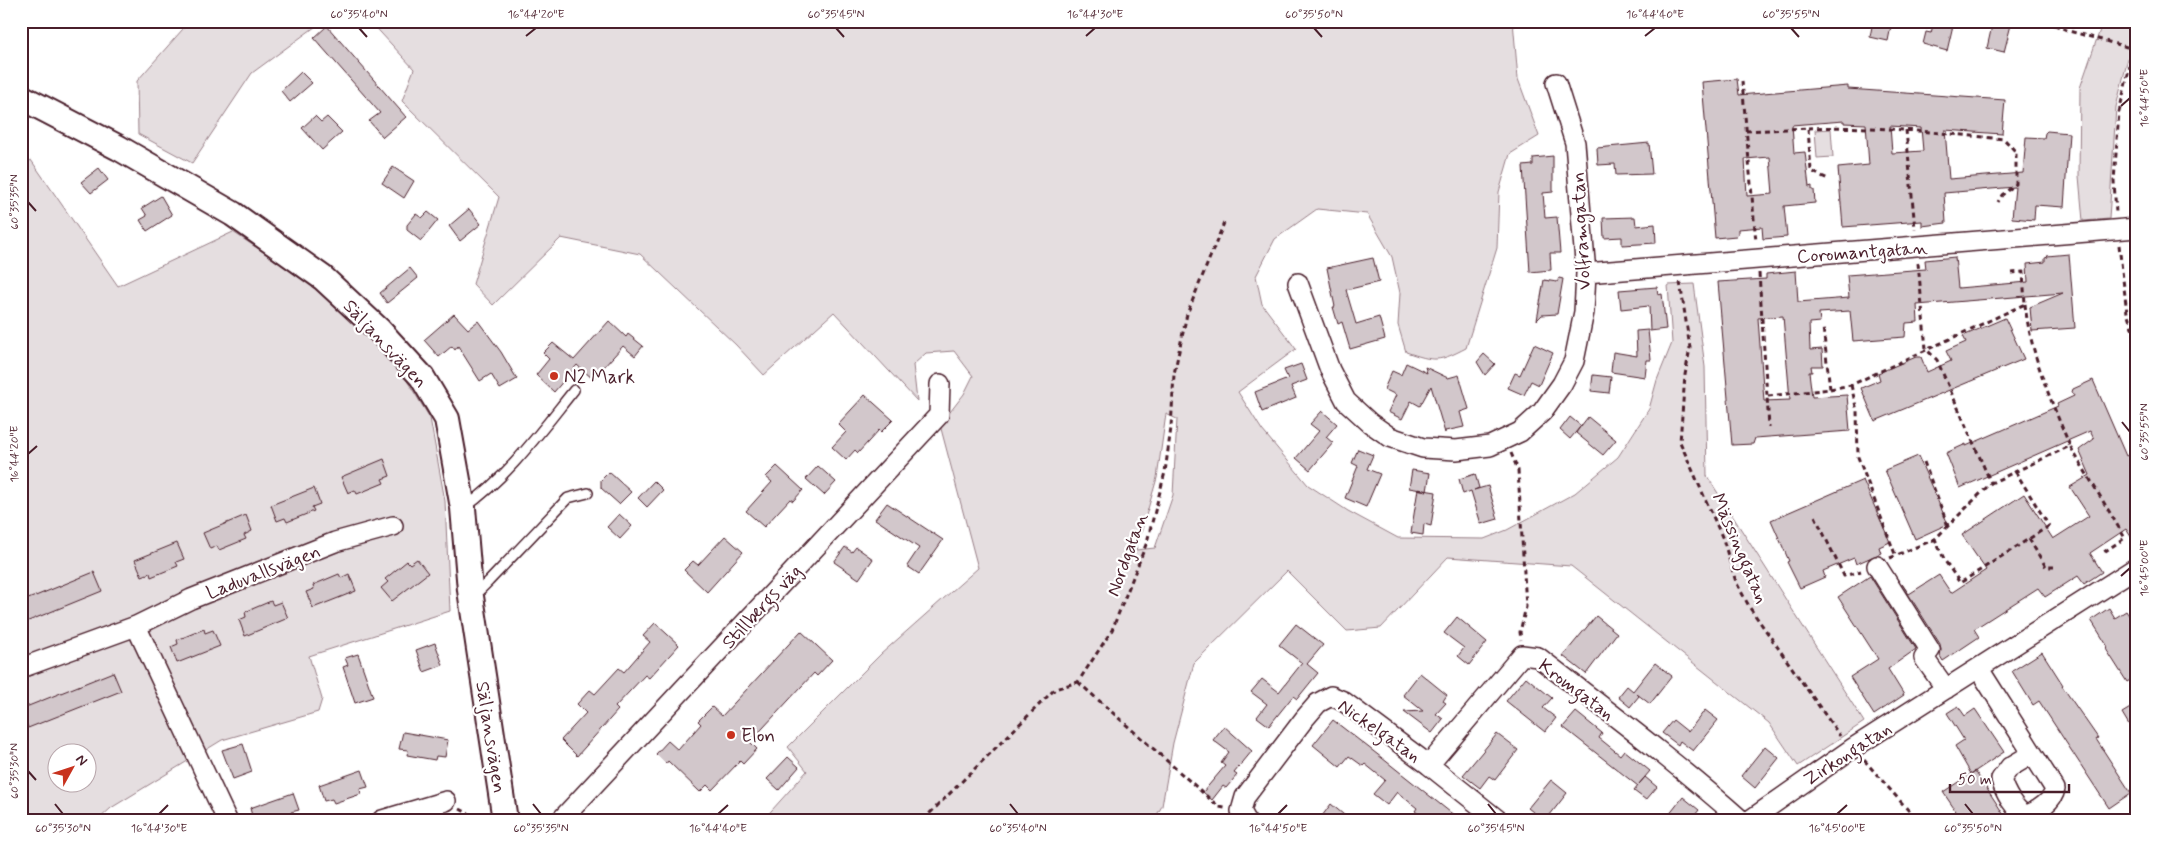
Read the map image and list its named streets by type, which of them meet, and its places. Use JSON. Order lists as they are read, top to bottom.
{
  "streets": {
    "street": [
      "Volframgatan",
      "Coromantgatan",
      "Säljansvägen",
      "Laduvallsvägen",
      "Stillbergs väg",
      "Kromgatan",
      "Nickelgatan",
      "Zirkongatan"
    ],
    "path": ["Mässinggatan", "Nordgatan"]
  },
  "crossings": [
    ["Volframgatan", "Coromantgatan"],
    ["Coromantgatan", "Mässinggatan"],
    ["Mässinggatan", "Zirkongatan"],
    ["Kromgatan", "Nickelgatan"]
  ],
  "places": ["N2 Mark", "Elon"],
  "scale_bar": "50 m",
  "north": "top right",
  "coordinates": [
    "60°35'40\"N",
    "16°44'20\"E",
    "60°35'45\"N",
    "16°44'30\"E",
    "60°35'50\"N",
    "16°44'40\"E",
    "60°35'55\"N",
    "16°44'50\"E",
    "60°35'35\"N",
    "16°45'00\"E",
    "60°35'30\"N"
  ]
}
